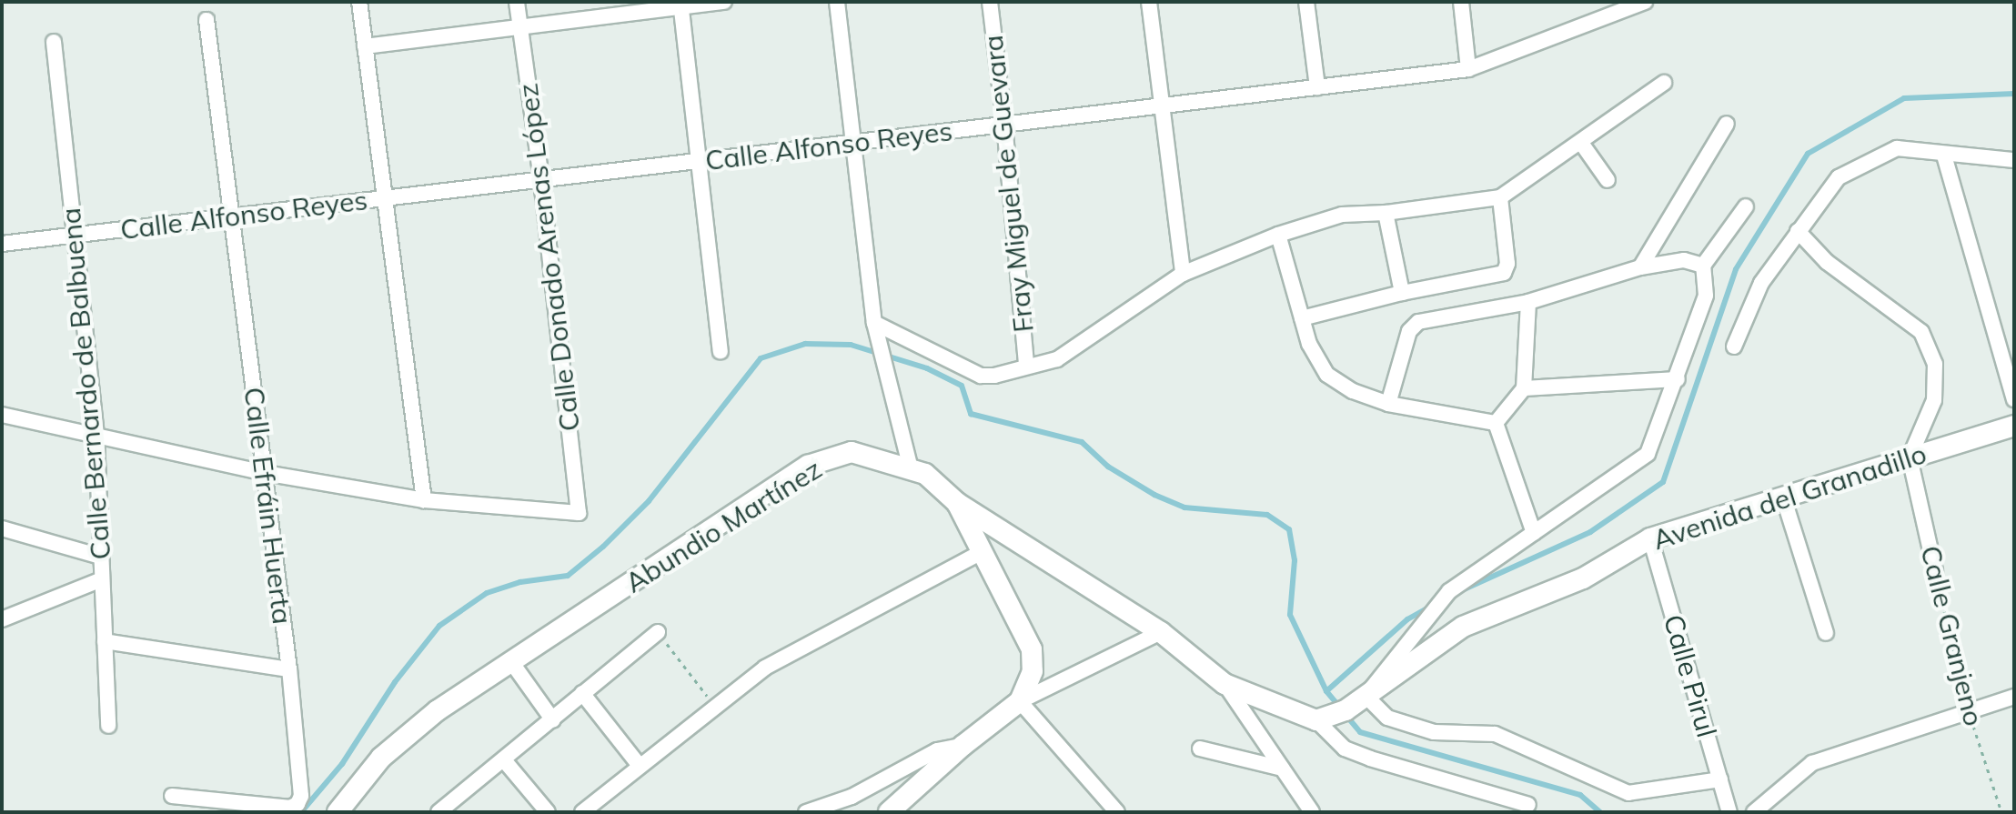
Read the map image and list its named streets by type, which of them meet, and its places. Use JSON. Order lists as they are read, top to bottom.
{
  "streets": {
    "street": [
      "Calle Alfonso Reyes",
      "Fray Miguel de Guevara",
      "Calle Donado Arenas López",
      "Calle Bernardo de Balbuena",
      "Avenida del Granadillo",
      "Calle Efráin Huerta",
      "Abundio Martínez",
      "Calle Granjeno",
      "Calle Pirul"
    ]
  },
  "crossings": [
    ["Calle Alfonso Reyes", "Fray Miguel de Guevara"],
    ["Calle Alfonso Reyes", "Calle Donado Arenas López"],
    ["Calle Alfonso Reyes", "Calle Bernardo de Balbuena"],
    ["Calle Alfonso Reyes", "Calle Efráin Huerta"],
    ["Avenida del Granadillo", "Calle Granjeno"],
    ["Avenida del Granadillo", "Calle Pirul"]
  ]
}
